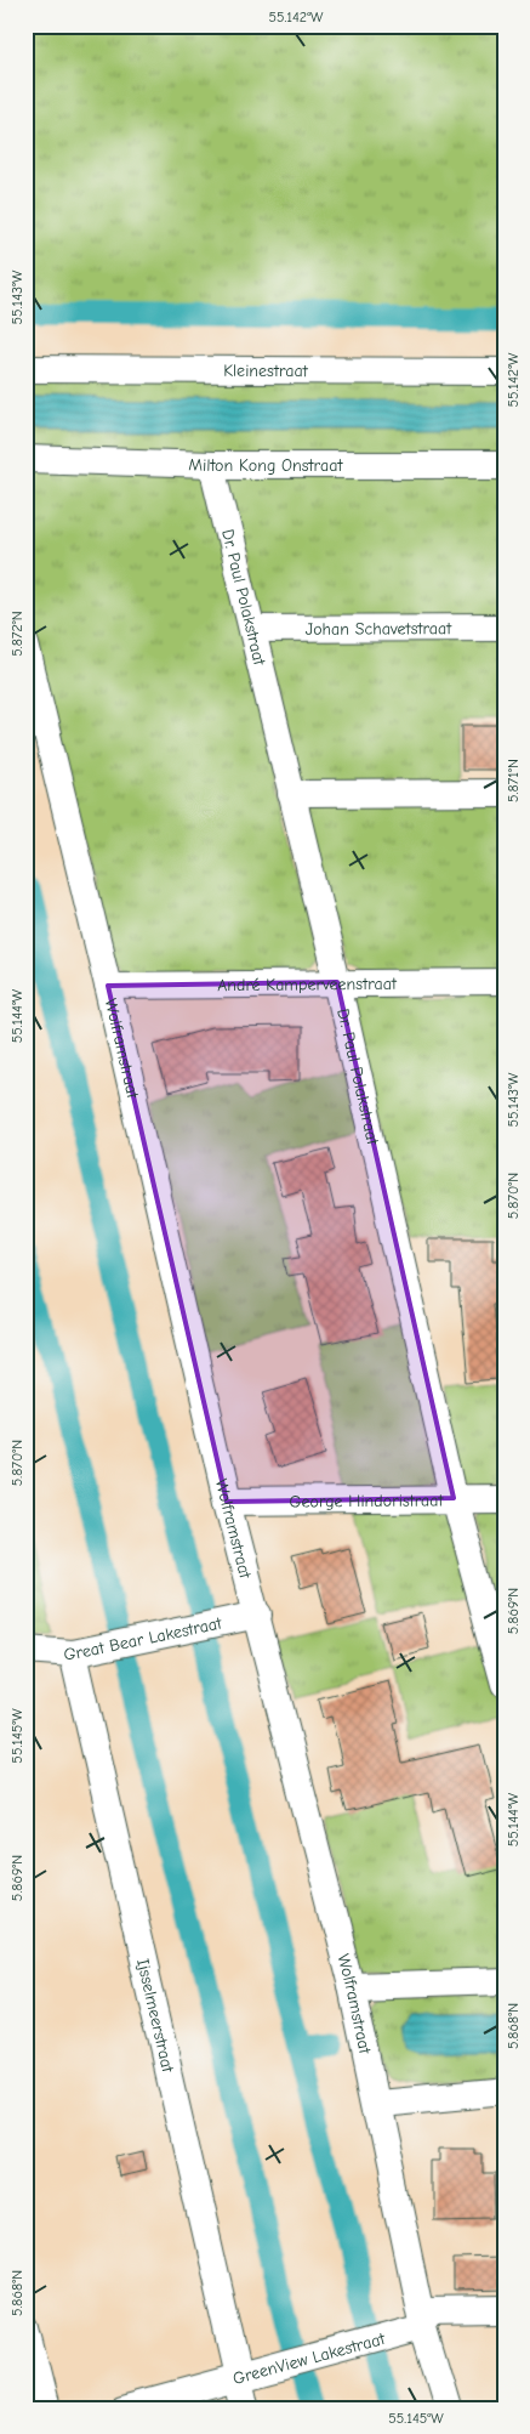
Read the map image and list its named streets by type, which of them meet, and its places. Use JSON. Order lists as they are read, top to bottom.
{
  "streets": {
    "street": [
      "Kleinestraat",
      "Milton Kong Onstraat",
      "Dr. Paul Polakstraat",
      "Johan Schavetstraat",
      "André Kamperveenstraat",
      "Wolframstraat",
      "George Hindoristraat",
      "Great Bear Lakestraat",
      "Ijsselmeerstraat",
      "GreenView Lakestraat"
    ]
  },
  "crossings": [
    ["Milton Kong Onstraat", "Dr. Paul Polakstraat"],
    ["Dr. Paul Polakstraat", "Johan Schavetstraat"],
    ["Dr. Paul Polakstraat", "André Kamperveenstraat"],
    ["Dr. Paul Polakstraat", "George Hindoristraat"],
    ["André Kamperveenstraat", "Wolframstraat"],
    ["Wolframstraat", "George Hindoristraat"],
    ["Wolframstraat", "Great Bear Lakestraat"],
    ["Wolframstraat", "GreenView Lakestraat"],
    ["Great Bear Lakestraat", "Ijsselmeerstraat"],
    ["Ijsselmeerstraat", "GreenView Lakestraat"]
  ],
  "coordinates": [
    "55.142°W",
    "55.143°W",
    "5.872°N",
    "5.871°N",
    "55.144°W",
    "5.870°N",
    "5.869°N",
    "55.145°W",
    "5.868°N"
  ]
}
